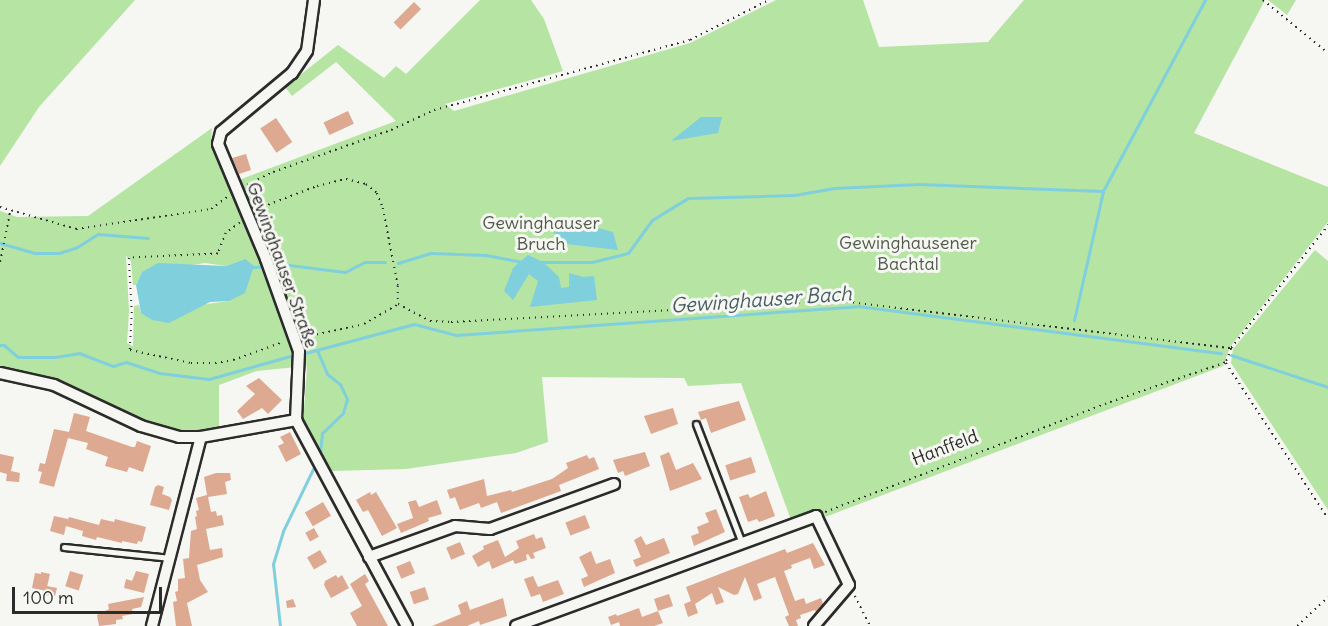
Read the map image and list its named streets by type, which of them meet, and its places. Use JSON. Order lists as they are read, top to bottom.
{
  "streets": {
    "street": ["Gewinghauser Straße"],
    "path": ["Hanffeld"]
  },
  "water": ["Gewinghauser Bach"],
  "parks": ["Gewinghauser Bruch", "Gewinghausener Bachtal"],
  "scale_bar": "100 m"
}
